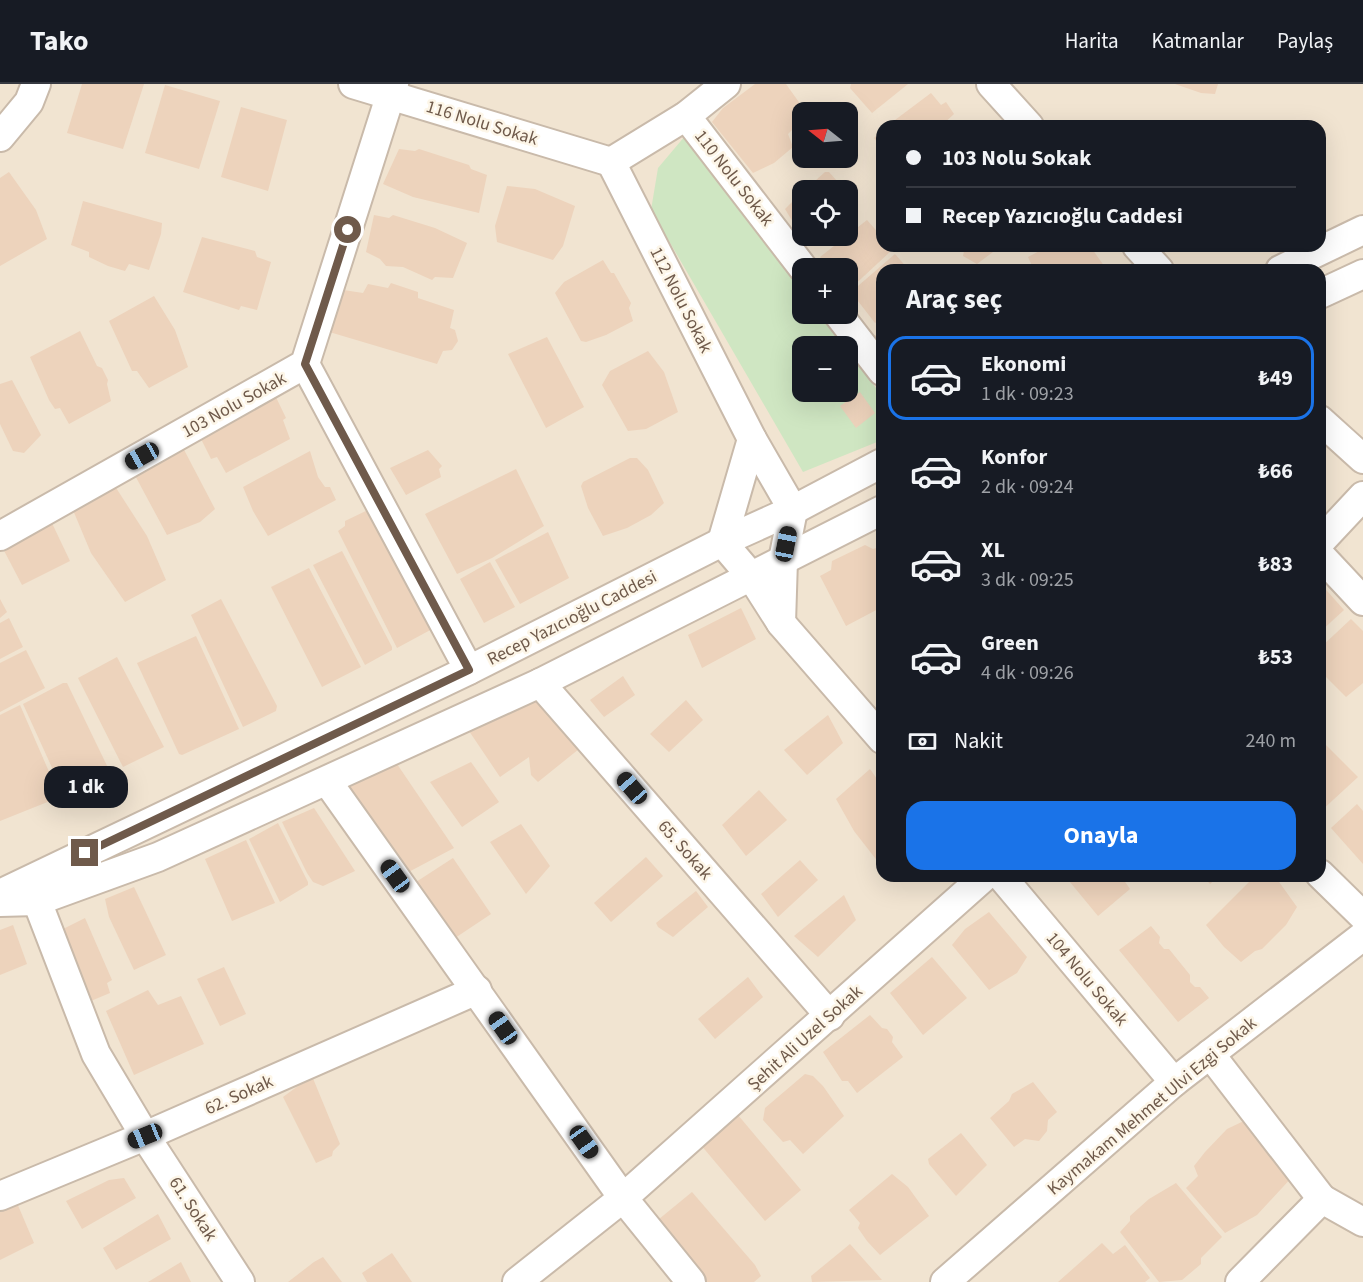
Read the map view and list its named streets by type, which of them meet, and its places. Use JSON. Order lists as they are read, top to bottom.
{
  "streets": {
    "street": [
      "116 Nolu Sokak",
      "110 Nolu Sokak",
      "112 Nolu Sokak",
      "103 Nolu Sokak",
      "Recep Yazıcıoğlu Caddesi",
      "65. Sokak",
      "104 Nolu Sokak",
      "Şehit Ali Uzel Sokak",
      "62. Sokak",
      "Kaymakam Mehmet Ulvi Ezgi Sokak",
      "61. Sokak"
    ]
  },
  "crossings": [
    ["116 Nolu Sokak", "112 Nolu Sokak"],
    ["116 Nolu Sokak", "103 Nolu Sokak"],
    ["112 Nolu Sokak", "Recep Yazıcıoğlu Caddesi"],
    ["65. Sokak", "Şehit Ali Uzel Sokak"],
    ["104 Nolu Sokak", "Kaymakam Mehmet Ulvi Ezgi Sokak"],
    ["62. Sokak", "61. Sokak"]
  ],
  "north": "left",
  "page": {
    "header": "Tako",
    "nav": ["Harita", "Katmanlar", "Paylaş"],
    "map_buttons": ["+", "−"],
    "banner": ["103 Nolu Sokak", "Recep Yazıcıoğlu Caddesi"],
    "heading": "Araç seç",
    "list": [
      {
        "name": "Ekonomi",
        "note": "1 dk · 09:23",
        "value": "₺49"
      },
      {
        "name": "Konfor",
        "note": "2 dk · 09:24",
        "value": "₺66"
      },
      {
        "name": "XL",
        "note": "3 dk · 09:25",
        "value": "₺83"
      },
      {
        "name": "Green",
        "note": "4 dk · 09:26",
        "value": "₺53"
      }
    ],
    "pay": ["Nakit", "240 m"],
    "bubble": "1 dk",
    "buttons": "Onayla"
  }
}
